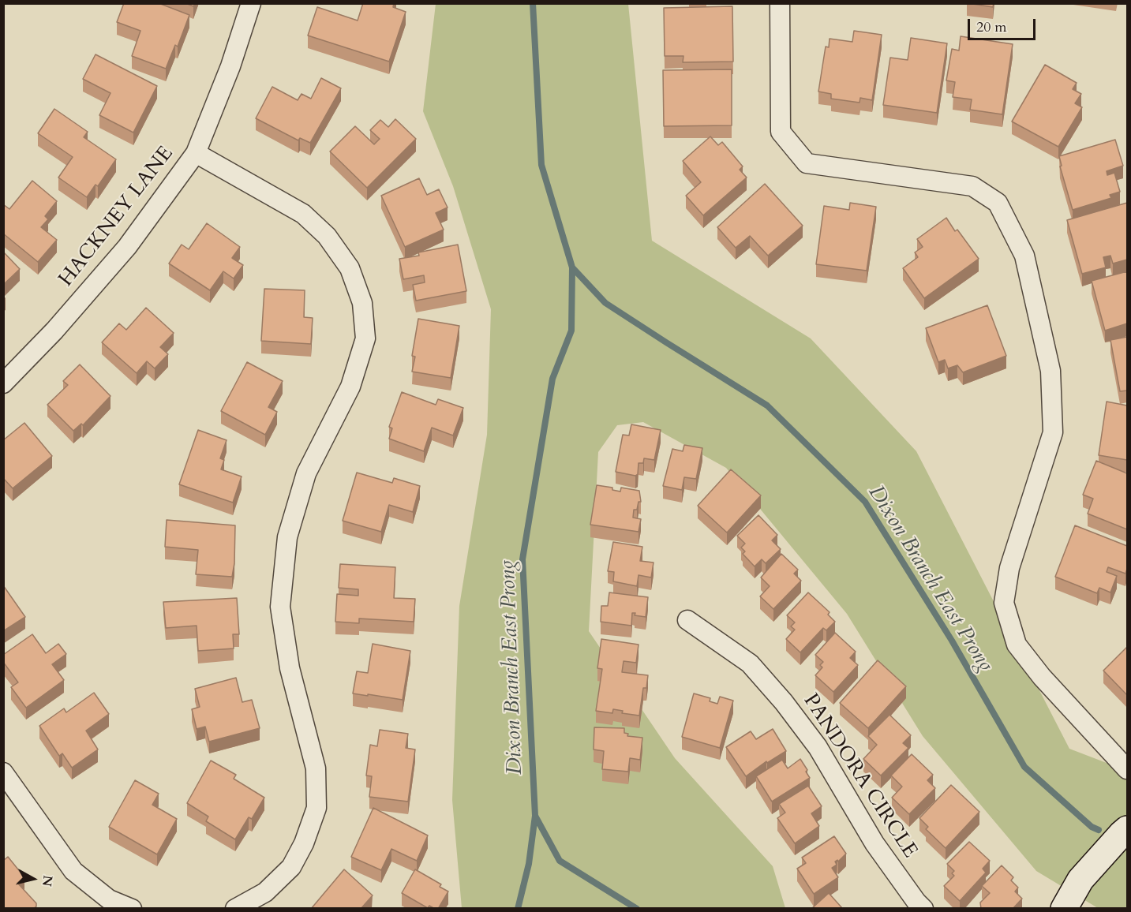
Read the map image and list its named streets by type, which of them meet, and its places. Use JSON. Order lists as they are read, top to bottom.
{
  "streets": {
    "street": ["HACKNEY LANE", "PANDORA CIRCLE"]
  },
  "water": ["Dixon Branch East Prong"],
  "scale_bar": "20 m",
  "north": "right"
}
